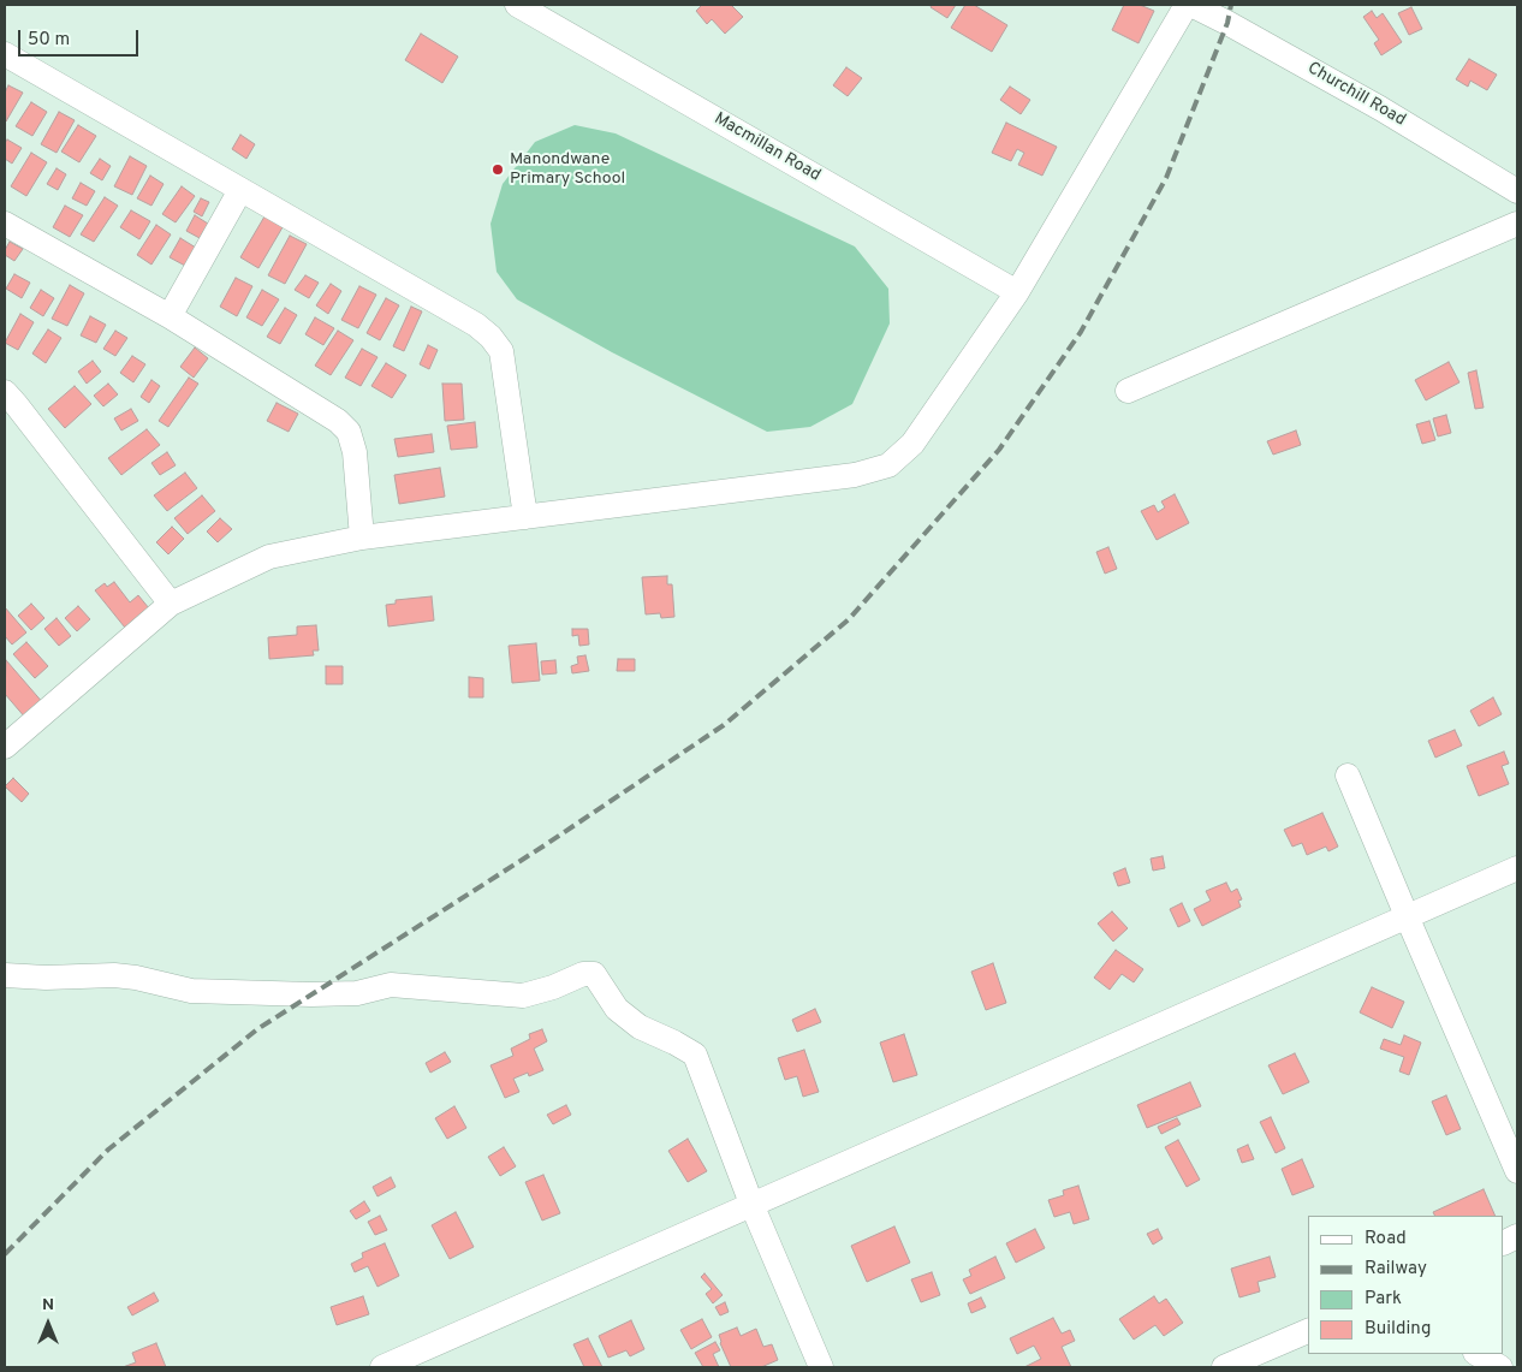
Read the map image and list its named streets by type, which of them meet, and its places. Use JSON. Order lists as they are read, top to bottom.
{
  "streets": {
    "street": ["Churchill Road", "Macmillan Road"]
  },
  "places": ["Manondwane Primary School"],
  "legend": [
    "Road",
    "Railway",
    "Park",
    "Building"
  ],
  "scale_bar": "50 m",
  "north": "top"
}
